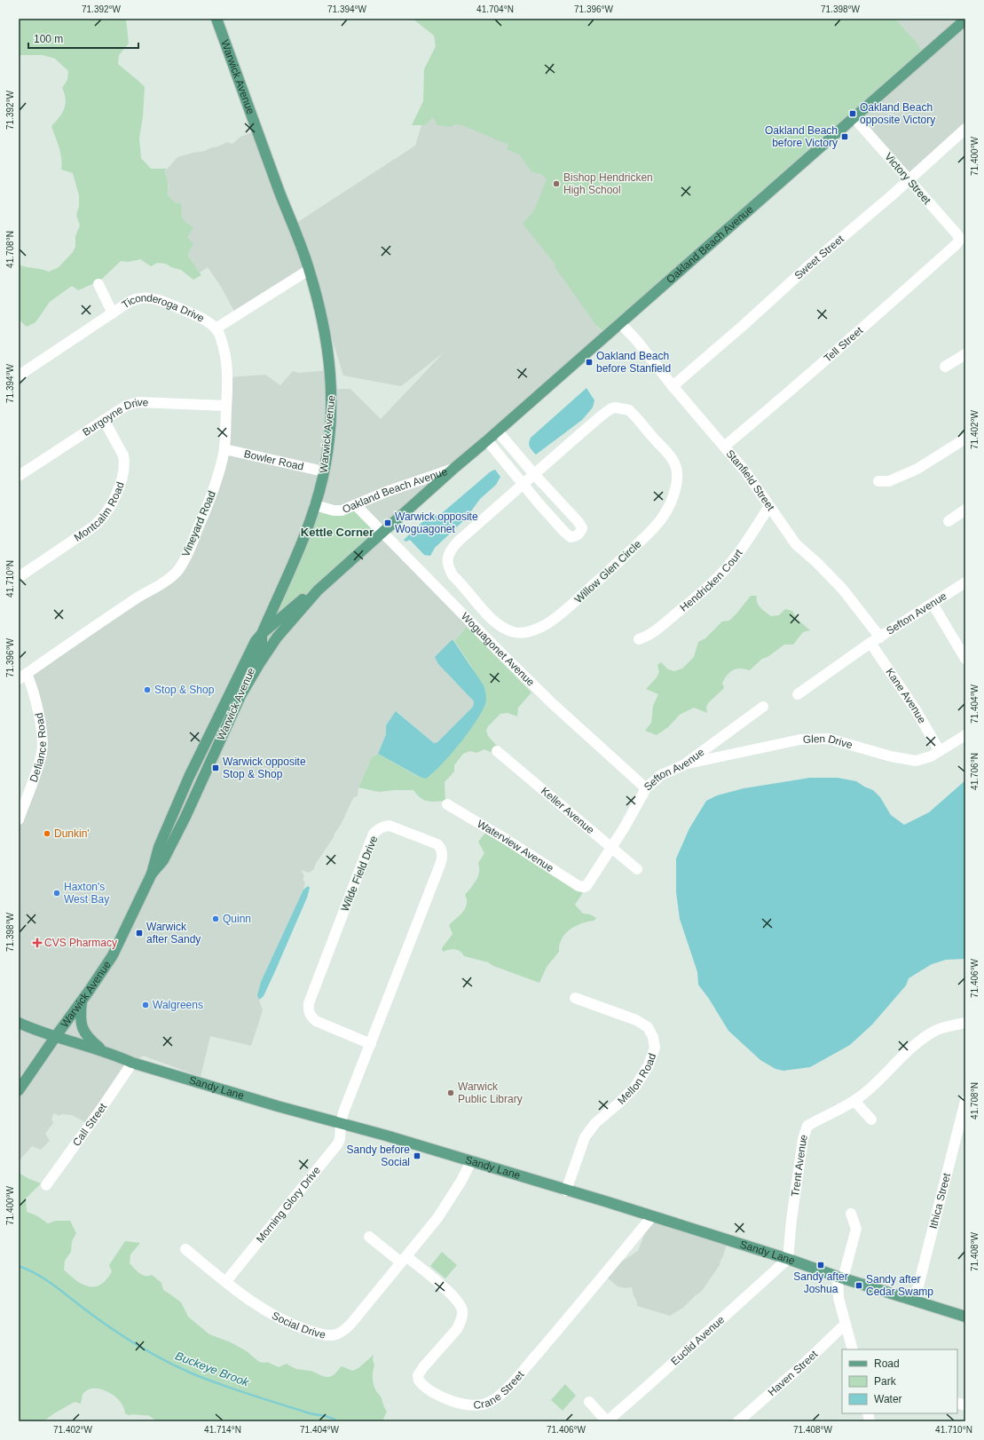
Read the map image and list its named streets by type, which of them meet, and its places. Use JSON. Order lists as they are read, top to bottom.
{
  "streets": {
    "main road": ["Warwick Avenue", "Oakland Beach Avenue", "Sandy Lane"],
    "street": [
      "Victory Street",
      "Sweet Street",
      "Ticonderoga Drive",
      "Tell Street",
      "Burgoyne Drive",
      "Bowler Road",
      "Stanfield Street",
      "Montcalm Road",
      "Vineyard Road",
      "Willow Glen Circle",
      "Hendricken Court",
      "Sefton Avenue",
      "Woguagonet Avenue",
      "Kane Avenue",
      "Glen Drive",
      "Defiance Road",
      "Keller Avenue",
      "Waterview Avenue",
      "Wilde Field Drive",
      "Mellon Road",
      "Call Street",
      "Trent Avenue",
      "Ithica Street",
      "Morning Glory Drive",
      "Social Drive",
      "Euclid Avenue",
      "Haven Street",
      "Crane Street"
    ]
  },
  "crossings": [
    ["Warwick Avenue", "Oakland Beach Avenue"],
    ["Warwick Avenue", "Ticonderoga Drive"],
    ["Warwick Avenue", "Bowler Road"],
    ["Warwick Avenue", "Sandy Lane"],
    ["Victory Street", "Oakland Beach Avenue"],
    ["Victory Street", "Sweet Street"],
    ["Victory Street", "Tell Street"],
    ["Oakland Beach Avenue", "Stanfield Street"],
    ["Oakland Beach Avenue", "Woguagonet Avenue"],
    ["Sweet Street", "Stanfield Street"],
    ["Ticonderoga Drive", "Vineyard Road"],
    ["Tell Street", "Stanfield Street"],
    ["Burgoyne Drive", "Montcalm Road"],
    ["Burgoyne Drive", "Vineyard Road"],
    ["Bowler Road", "Vineyard Road"],
    ["Stanfield Street", "Hendricken Court"],
    ["Stanfield Street", "Sefton Avenue"],
    ["Vineyard Road", "Defiance Road"],
    ["Sefton Avenue", "Woguagonet Avenue"],
    ["Sefton Avenue", "Kane Avenue"],
    ["Sefton Avenue", "Glen Drive"],
    ["Sefton Avenue", "Keller Avenue"],
    ["Sefton Avenue", "Waterview Avenue"],
    ["Kane Avenue", "Glen Drive"],
    ["Wilde Field Drive", "Sandy Lane"],
    ["Wilde Field Drive", "Morning Glory Drive"],
    ["Mellon Road", "Sandy Lane"],
    ["Sandy Lane", "Call Street"],
    ["Sandy Lane", "Trent Avenue"],
    ["Sandy Lane", "Ithica Street"],
    ["Sandy Lane", "Morning Glory Drive"],
    ["Sandy Lane", "Social Drive"],
    ["Sandy Lane", "Euclid Avenue"],
    ["Sandy Lane", "Crane Street"],
    ["Trent Avenue", "Euclid Avenue"],
    ["Morning Glory Drive", "Social Drive"],
    ["Social Drive", "Crane Street"]
  ],
  "districts": ["Kettle Corner"],
  "water": ["Buckeye Brook"],
  "places": {
    "transit": [
      "Oakland Beach opposite Victory",
      "Oakland Beach before Victory",
      "Oakland Beach before Stanfield",
      "Warwick opposite Woguagonet",
      "Warwick opposite Stop & Shop",
      "Warwick after Sandy",
      "Sandy before Social",
      "Sandy after Joshua",
      "Sandy after Cedar Swamp"
    ],
    "other": [
      "Bishop Hendricken High School",
      "Stop & Shop",
      "Dunkin'",
      "Haxton's West Bay",
      "Quinn",
      "Walgreens",
      "Warwick Public Library"
    ],
    "health": ["CVS Pharmacy"]
  },
  "legend": ["Road", "Park", "Water"],
  "scale_bar": "100 m",
  "coordinates": [
    "71.392°W",
    "71.394°W",
    "41.704°N",
    "71.396°W",
    "71.398°W",
    "71.400°W",
    "41.708°N",
    "71.402°W",
    "41.710°N",
    "71.404°W",
    "41.706°N",
    "71.406°W",
    "71.408°W",
    "41.714°N"
  ]
}
